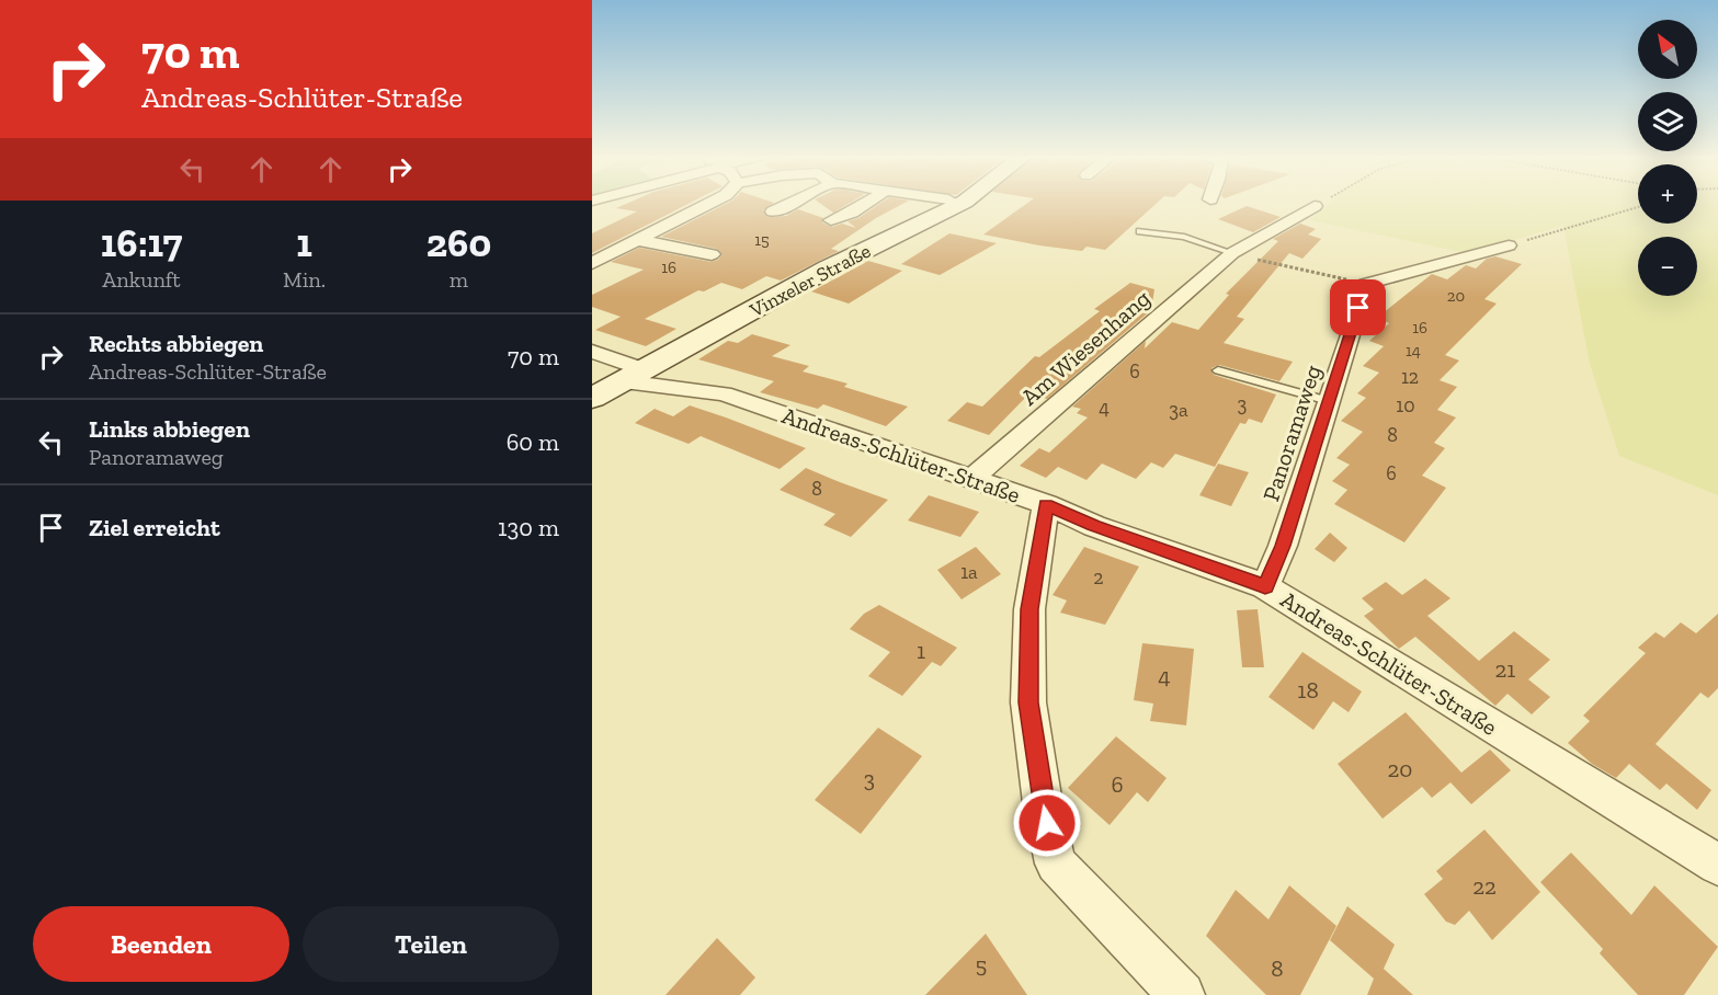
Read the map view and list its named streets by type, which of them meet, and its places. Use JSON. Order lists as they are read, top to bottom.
{
  "streets": {
    "main road": ["Vinxeler Straße"],
    "street": ["Am Wiesenhang", "Panoramaweg", "Andreas-Schlüter-Straße"]
  },
  "crossings": [
    ["Vinxeler Straße", "Andreas-Schlüter-Straße"],
    ["Am Wiesenhang", "Andreas-Schlüter-Straße"],
    ["Panoramaweg", "Andreas-Schlüter-Straße"]
  ],
  "house_numbers": [
    "15",
    "16",
    "20",
    "16",
    "14",
    "6",
    "12",
    "3",
    "10",
    "4",
    "3a",
    "8",
    "6",
    "8",
    "1a",
    "2",
    "1",
    "21",
    "4",
    "18",
    "20",
    "3",
    "6",
    "22",
    "5",
    "8"
  ],
  "north": "top left",
  "page": {
    "turn": ["70 m", "Andreas-Schlüter-Straße"],
    "map_buttons": ["+", "−"],
    "eta": [
      "16:17",
      "Ankunft",
      "1",
      "Min.",
      "260",
      "m"
    ],
    "list": [
      {
        "name": "Rechts abbiegen",
        "note": "Andreas-Schlüter-Straße",
        "value": "70 m"
      },
      {
        "name": "Links abbiegen",
        "note": "Panoramaweg",
        "value": "60 m"
      },
      {
        "name": "Ziel erreicht",
        "value": "130 m"
      }
    ],
    "buttons": ["Beenden", "Teilen"]
  }
}
